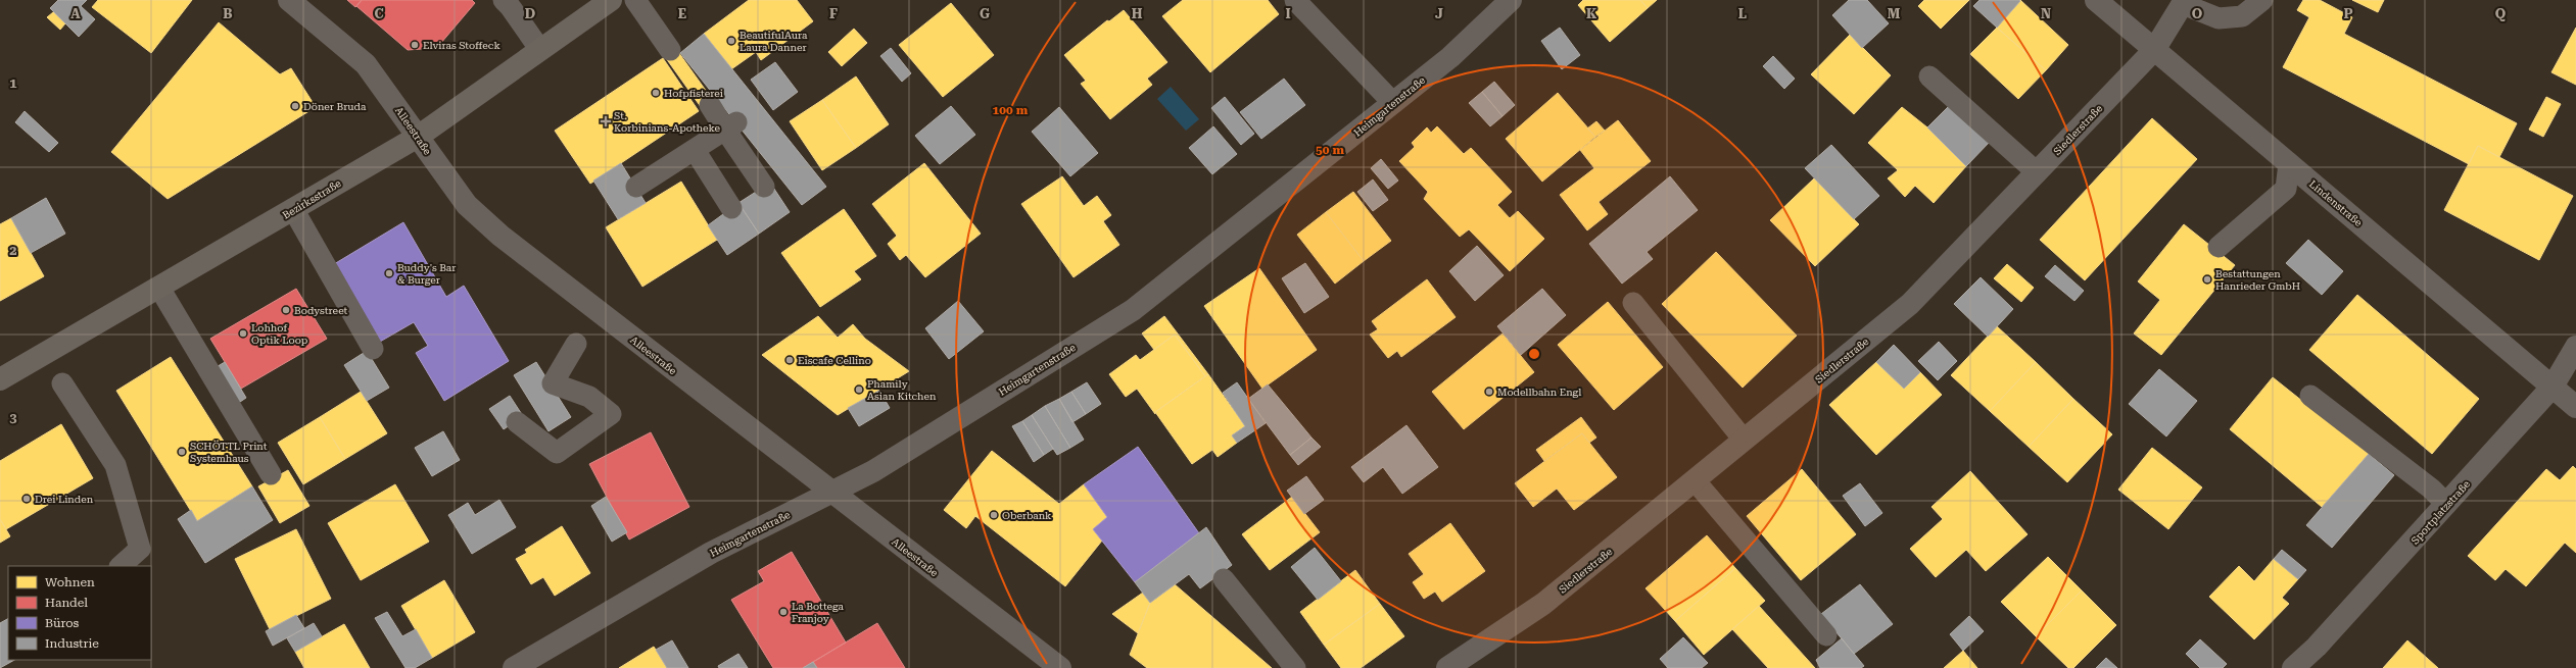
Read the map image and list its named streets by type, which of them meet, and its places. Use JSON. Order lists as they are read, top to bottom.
{
  "streets": {
    "street": [
      "Heimgartenstraße",
      "Siedlerstraße",
      "Alleestraße",
      "Bezirksstraße",
      "Lindenstraße",
      "Sportplatzstraße"
    ]
  },
  "crossings": [
    ["Heimgartenstraße", "Alleestraße"],
    ["Siedlerstraße", "Lindenstraße"],
    ["Alleestraße", "Bezirksstraße"],
    ["Lindenstraße", "Sportplatzstraße"]
  ],
  "places": {
    "other": [
      "BeautifulAura Laura Danner",
      "Elviras Stoffeck",
      "Hofpfisterei",
      "Döner Bruda",
      "Buddy's Bar & Burger",
      "Bestattungen Hanrieder GmbH",
      "Bodystreet",
      "Lohhof Optik Loop",
      "Eiscafe Cellino",
      "Phamily Asian Kitchen",
      "Modellbahn Engl",
      "SCHÖTTL Print Systemhaus",
      "Drei Linden",
      "Oberbank",
      "La Bottega Franjoy"
    ],
    "health": ["St. Korbinians-Apotheke"]
  },
  "legend": [
    "Wohnen",
    "Handel",
    "Büros",
    "Industrie"
  ],
  "grid": {
    "columns": [
      "A",
      "B",
      "C",
      "D",
      "E",
      "F",
      "G",
      "H",
      "I",
      "J",
      "K",
      "L",
      "M",
      "N",
      "O",
      "P",
      "Q"
    ],
    "rows": ["1", "2", "3"]
  },
  "rings": ["100 m", "50 m"]
}
